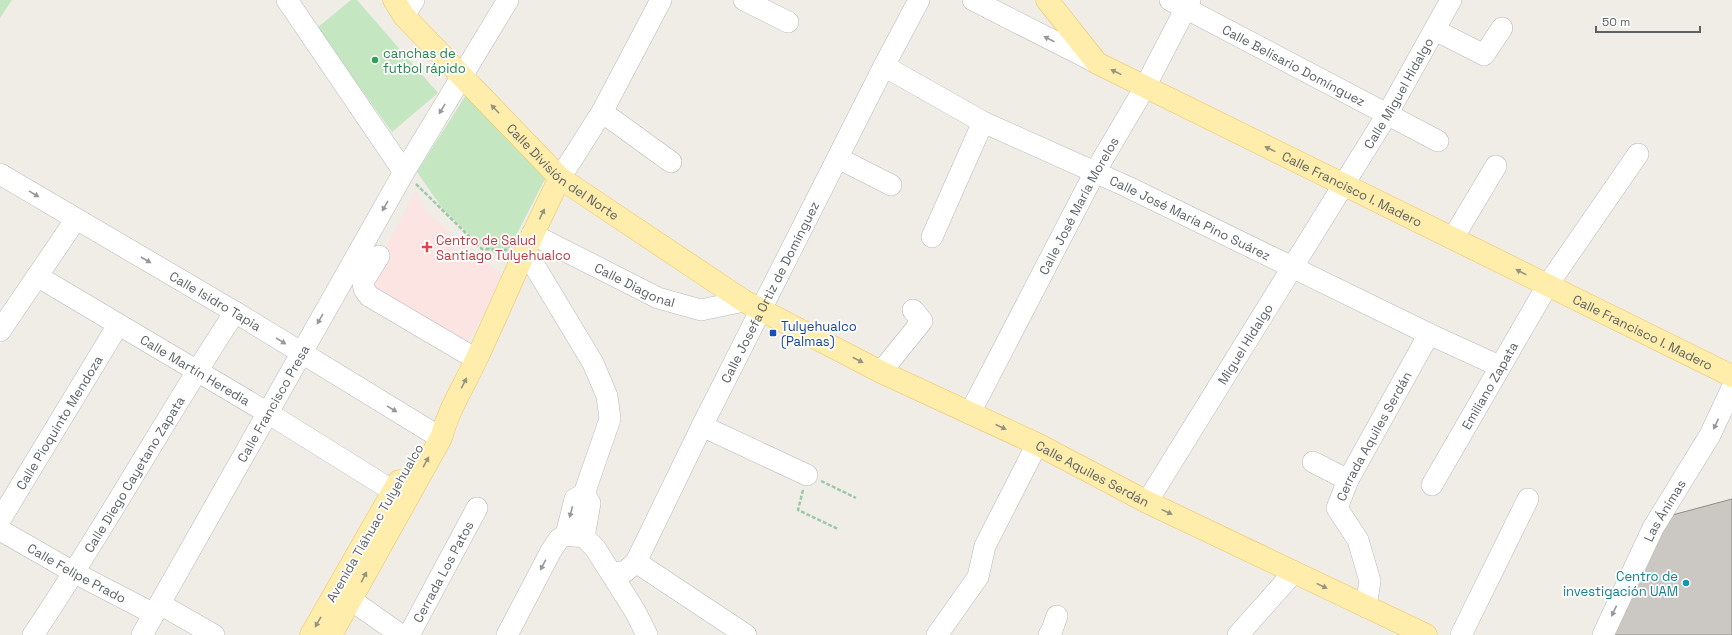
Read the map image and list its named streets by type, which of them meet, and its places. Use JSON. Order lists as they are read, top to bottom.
{
  "streets": {
    "main road": [
      "Calle División del Norte",
      "Calle Francisco I. Madero",
      "Calle Aquiles Serdán",
      "Avenida Tláhuac Tulyehualco"
    ],
    "street": [
      "Calle Belisario Domínguez",
      "Calle Miguel Hidalgo",
      "Calle José María Morelos",
      "Calle José María Pino Suárez",
      "Calle Diagonal",
      "Calle Josefa Ortiz de Domínguez",
      "Calle Isidro Tapia",
      "Miguel Hidalgo",
      "Calle Martín Heredia",
      "Emiliano Zapata",
      "Calle Francisco Presa",
      "Calle Pioquinto Mendoza",
      "Cerrada Aquiles Serdán",
      "Calle Diego Cayetano Zapata",
      "Las Ánimas",
      "Cerrada Los Patos",
      "Calle Felipe Prado"
    ]
  },
  "crossings": [
    ["Calle Belisario Domínguez", "Calle Miguel Hidalgo"],
    ["Calle Belisario Domínguez", "Calle José María Morelos"],
    ["Calle Miguel Hidalgo", "Calle Francisco I. Madero"],
    ["Calle Miguel Hidalgo", "Miguel Hidalgo"],
    ["Calle División del Norte", "Calle Diagonal"],
    ["Calle División del Norte", "Calle Josefa Ortiz de Domínguez"],
    ["Calle División del Norte", "Calle Francisco Presa"],
    ["Calle División del Norte", "Calle Aquiles Serdán"],
    ["Calle División del Norte", "Avenida Tláhuac Tulyehualco"],
    ["Calle Francisco I. Madero", "Calle José María Morelos"],
    ["Calle Francisco I. Madero", "Miguel Hidalgo"],
    ["Calle Francisco I. Madero", "Emiliano Zapata"],
    ["Calle José María Morelos", "Calle José María Pino Suárez"],
    ["Calle José María Morelos", "Calle Aquiles Serdán"],
    ["Calle José María Pino Suárez", "Calle Josefa Ortiz de Domínguez"],
    ["Calle José María Pino Suárez", "Miguel Hidalgo"],
    ["Calle José María Pino Suárez", "Emiliano Zapata"],
    ["Calle José María Pino Suárez", "Cerrada Aquiles Serdán"],
    ["Calle Diagonal", "Calle Josefa Ortiz de Domínguez"],
    ["Calle Diagonal", "Calle Aquiles Serdán"],
    ["Calle Diagonal", "Avenida Tláhuac Tulyehualco"],
    ["Calle Josefa Ortiz de Domínguez", "Calle Aquiles Serdán"],
    ["Calle Isidro Tapia", "Calle Francisco Presa"],
    ["Calle Isidro Tapia", "Calle Diego Cayetano Zapata"],
    ["Calle Isidro Tapia", "Avenida Tláhuac Tulyehualco"],
    ["Miguel Hidalgo", "Calle Aquiles Serdán"],
    ["Calle Martín Heredia", "Calle Francisco Presa"],
    ["Calle Martín Heredia", "Calle Pioquinto Mendoza"],
    ["Calle Martín Heredia", "Calle Diego Cayetano Zapata"],
    ["Calle Martín Heredia", "Avenida Tláhuac Tulyehualco"],
    ["Calle Francisco Presa", "Calle Felipe Prado"],
    ["Cerrada Aquiles Serdán", "Calle Aquiles Serdán"],
    ["Calle Diego Cayetano Zapata", "Calle Felipe Prado"]
  ],
  "one_way": [
    "Calle Francisco I. Madero",
    "Calle Isidro Tapia",
    "Calle Francisco Presa",
    "Calle Aquiles Serdán"
  ],
  "places": {
    "other": ["canchas de futbol rápido", "Centro de investigación UAM"],
    "health": ["Centro de Salud Santiago Tulyehualco"],
    "transit": ["Tulyehualco (Palmas)"]
  },
  "scale_bar": "50 m"
}
